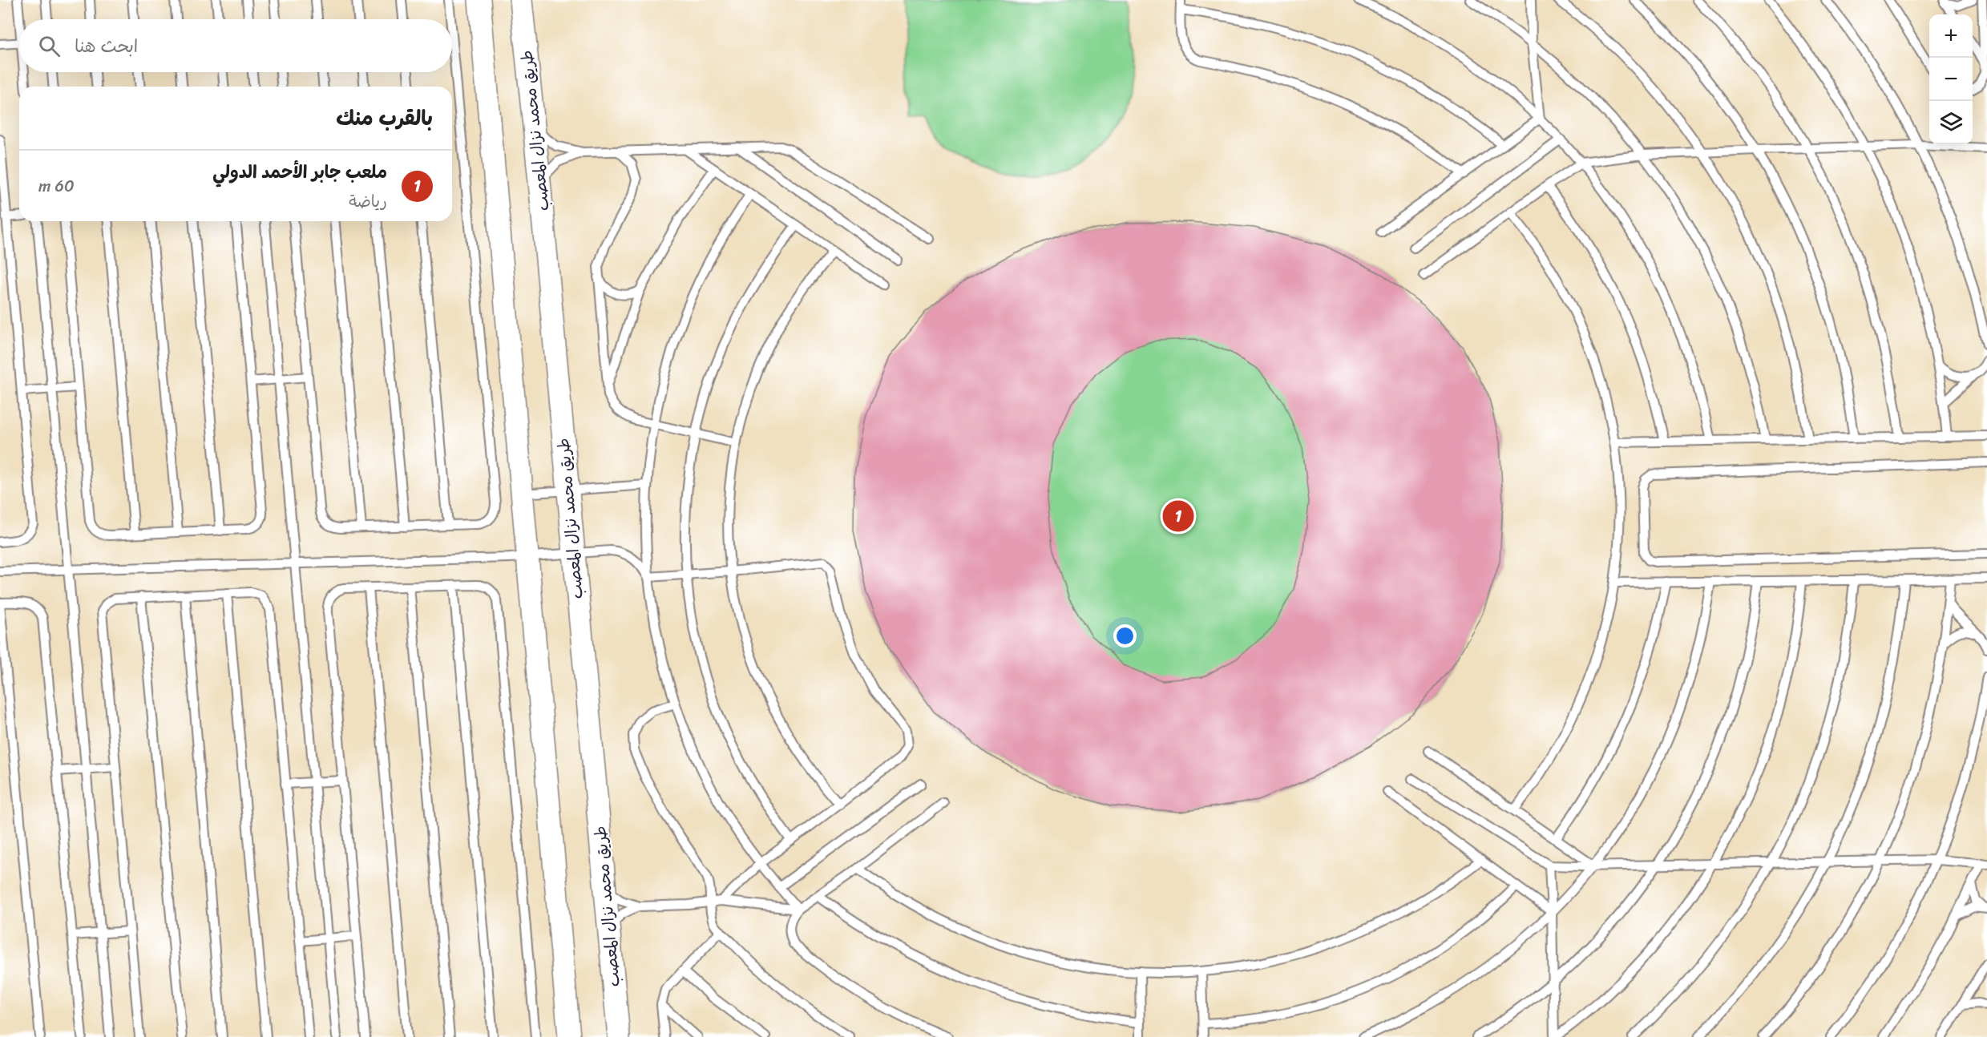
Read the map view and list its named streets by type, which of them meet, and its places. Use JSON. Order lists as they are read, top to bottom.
{
  "streets": {
    "street": ["طريق محمد نزال المعصب"]
  },
  "page": {
    "map_buttons": ["+", "−"],
    "search": "ابحث هنا",
    "heading": "بالقرب منك",
    "list": [
      {
        "mark": "1",
        "name": "ملعب جابر الأحمد الدولي",
        "note": "رياضة",
        "value": "60 m"
      }
    ],
    "pins": "1"
  }
}
